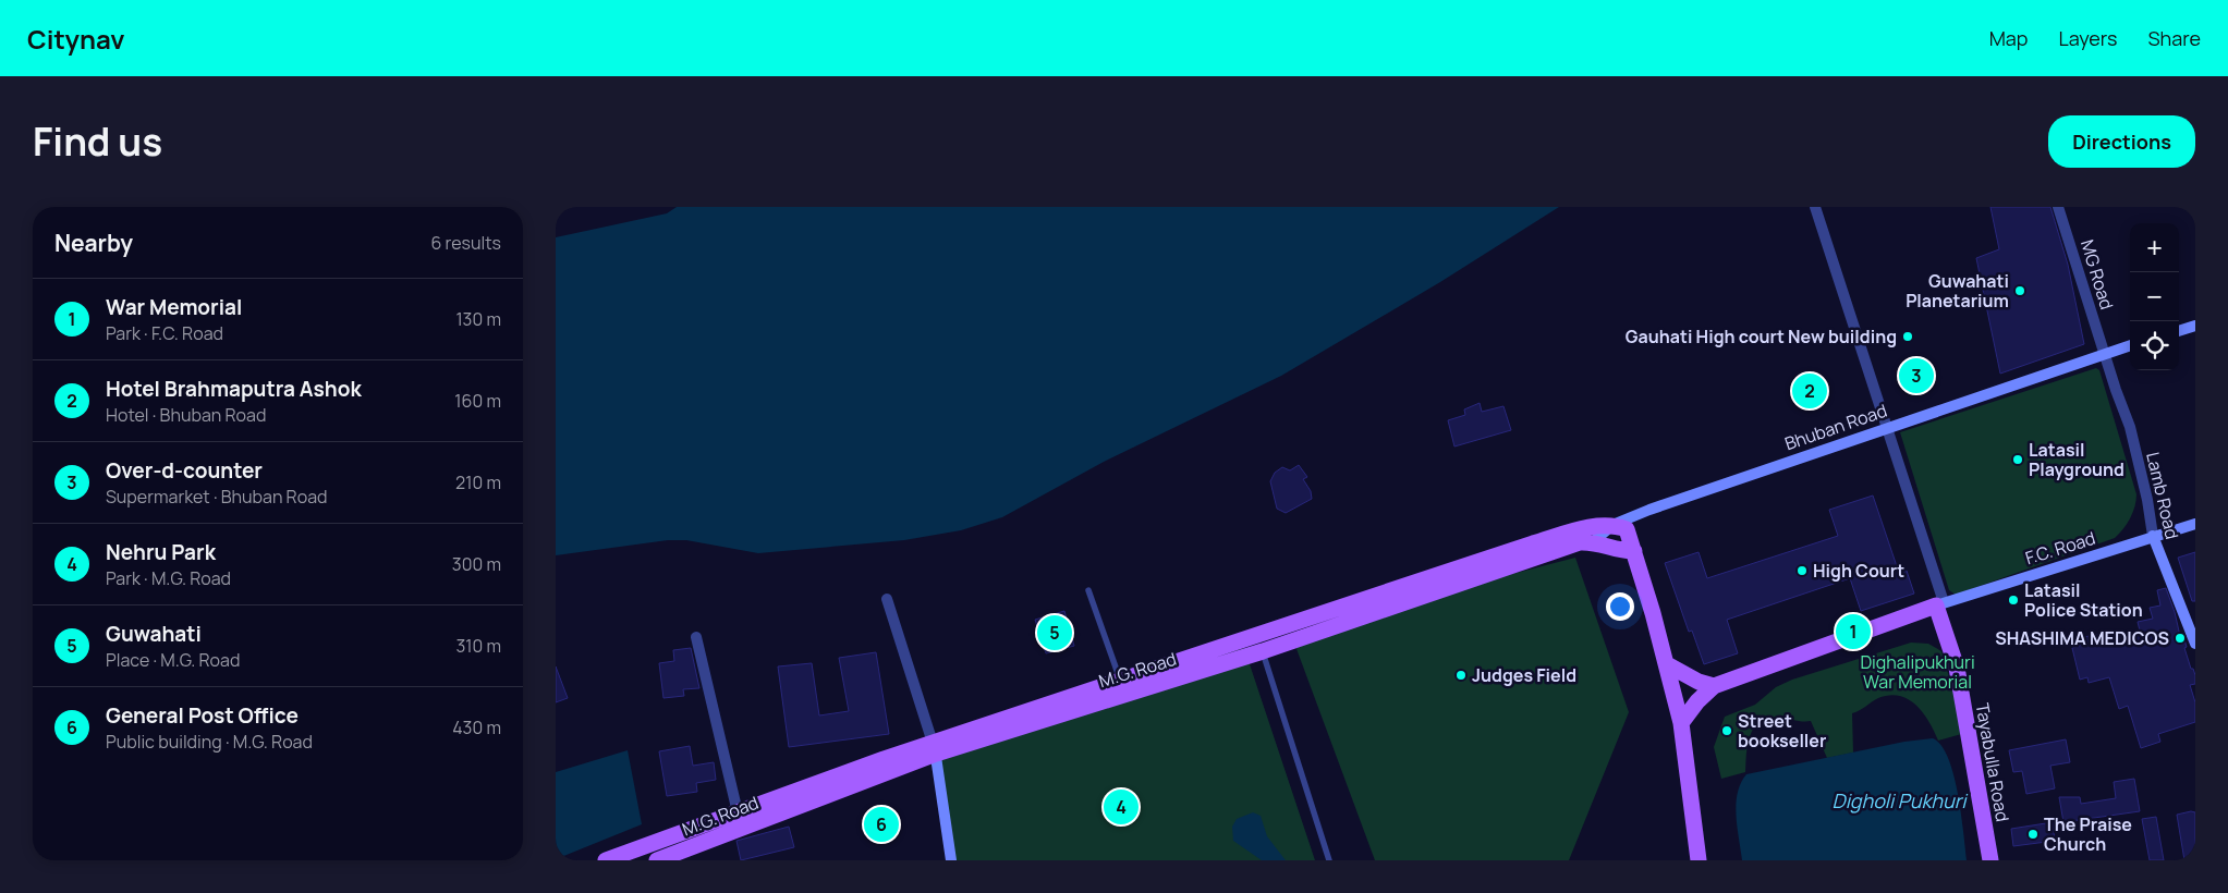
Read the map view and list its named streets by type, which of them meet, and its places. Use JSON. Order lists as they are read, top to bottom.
{
  "streets": {
    "main road": ["M.G. Road", "Tayabulla Road"],
    "street": [
      "MG Road",
      "Bhuban Road",
      "Lamb Road",
      "F.C. Road"
    ]
  },
  "crossings": [
    ["MG Road", "Bhuban Road"],
    ["MG Road", "Lamb Road"],
    ["Bhuban Road", "Lamb Road"],
    ["Lamb Road", "F.C. Road"],
    ["F.C. Road", "Tayabulla Road"]
  ],
  "water": ["Digholi Pukhuri"],
  "parks": ["Dighalipukhuri War Memorial"],
  "places": [
    "Guwahati Planetarium",
    "Gauhati High court New building",
    "Latasil Playground",
    "High Court",
    "Latasil Police Station",
    "SHASHIMA MEDICOS",
    "Judges Field",
    "Street bookseller",
    "The Praise Church"
  ],
  "page": {
    "header": "Citynav",
    "nav": ["Map", "Layers", "Share"],
    "title": "Find us",
    "buttons": "Directions",
    "heading": ["Nearby", "6 results"],
    "map_buttons": ["+", "−"],
    "list": [
      {
        "mark": "1",
        "name": "War Memorial",
        "note": "Park · F.C. Road",
        "value": "130 m"
      },
      {
        "mark": "2",
        "name": "Hotel Brahmaputra Ashok",
        "note": "Hotel · Bhuban Road",
        "value": "160 m"
      },
      {
        "mark": "3",
        "name": "Over-d-counter",
        "note": "Supermarket · Bhuban Road",
        "value": "210 m"
      },
      {
        "mark": "4",
        "name": "Nehru Park",
        "note": "Park · M.G. Road",
        "value": "300 m"
      },
      {
        "mark": "5",
        "name": "Guwahati",
        "note": "Place · M.G. Road",
        "value": "310 m"
      },
      {
        "mark": "6",
        "name": "General Post Office",
        "note": "Public building · M.G. Road",
        "value": "430 m"
      }
    ],
    "pins": [
      "3",
      "2",
      "1",
      "5",
      "4",
      "6"
    ]
  }
}
